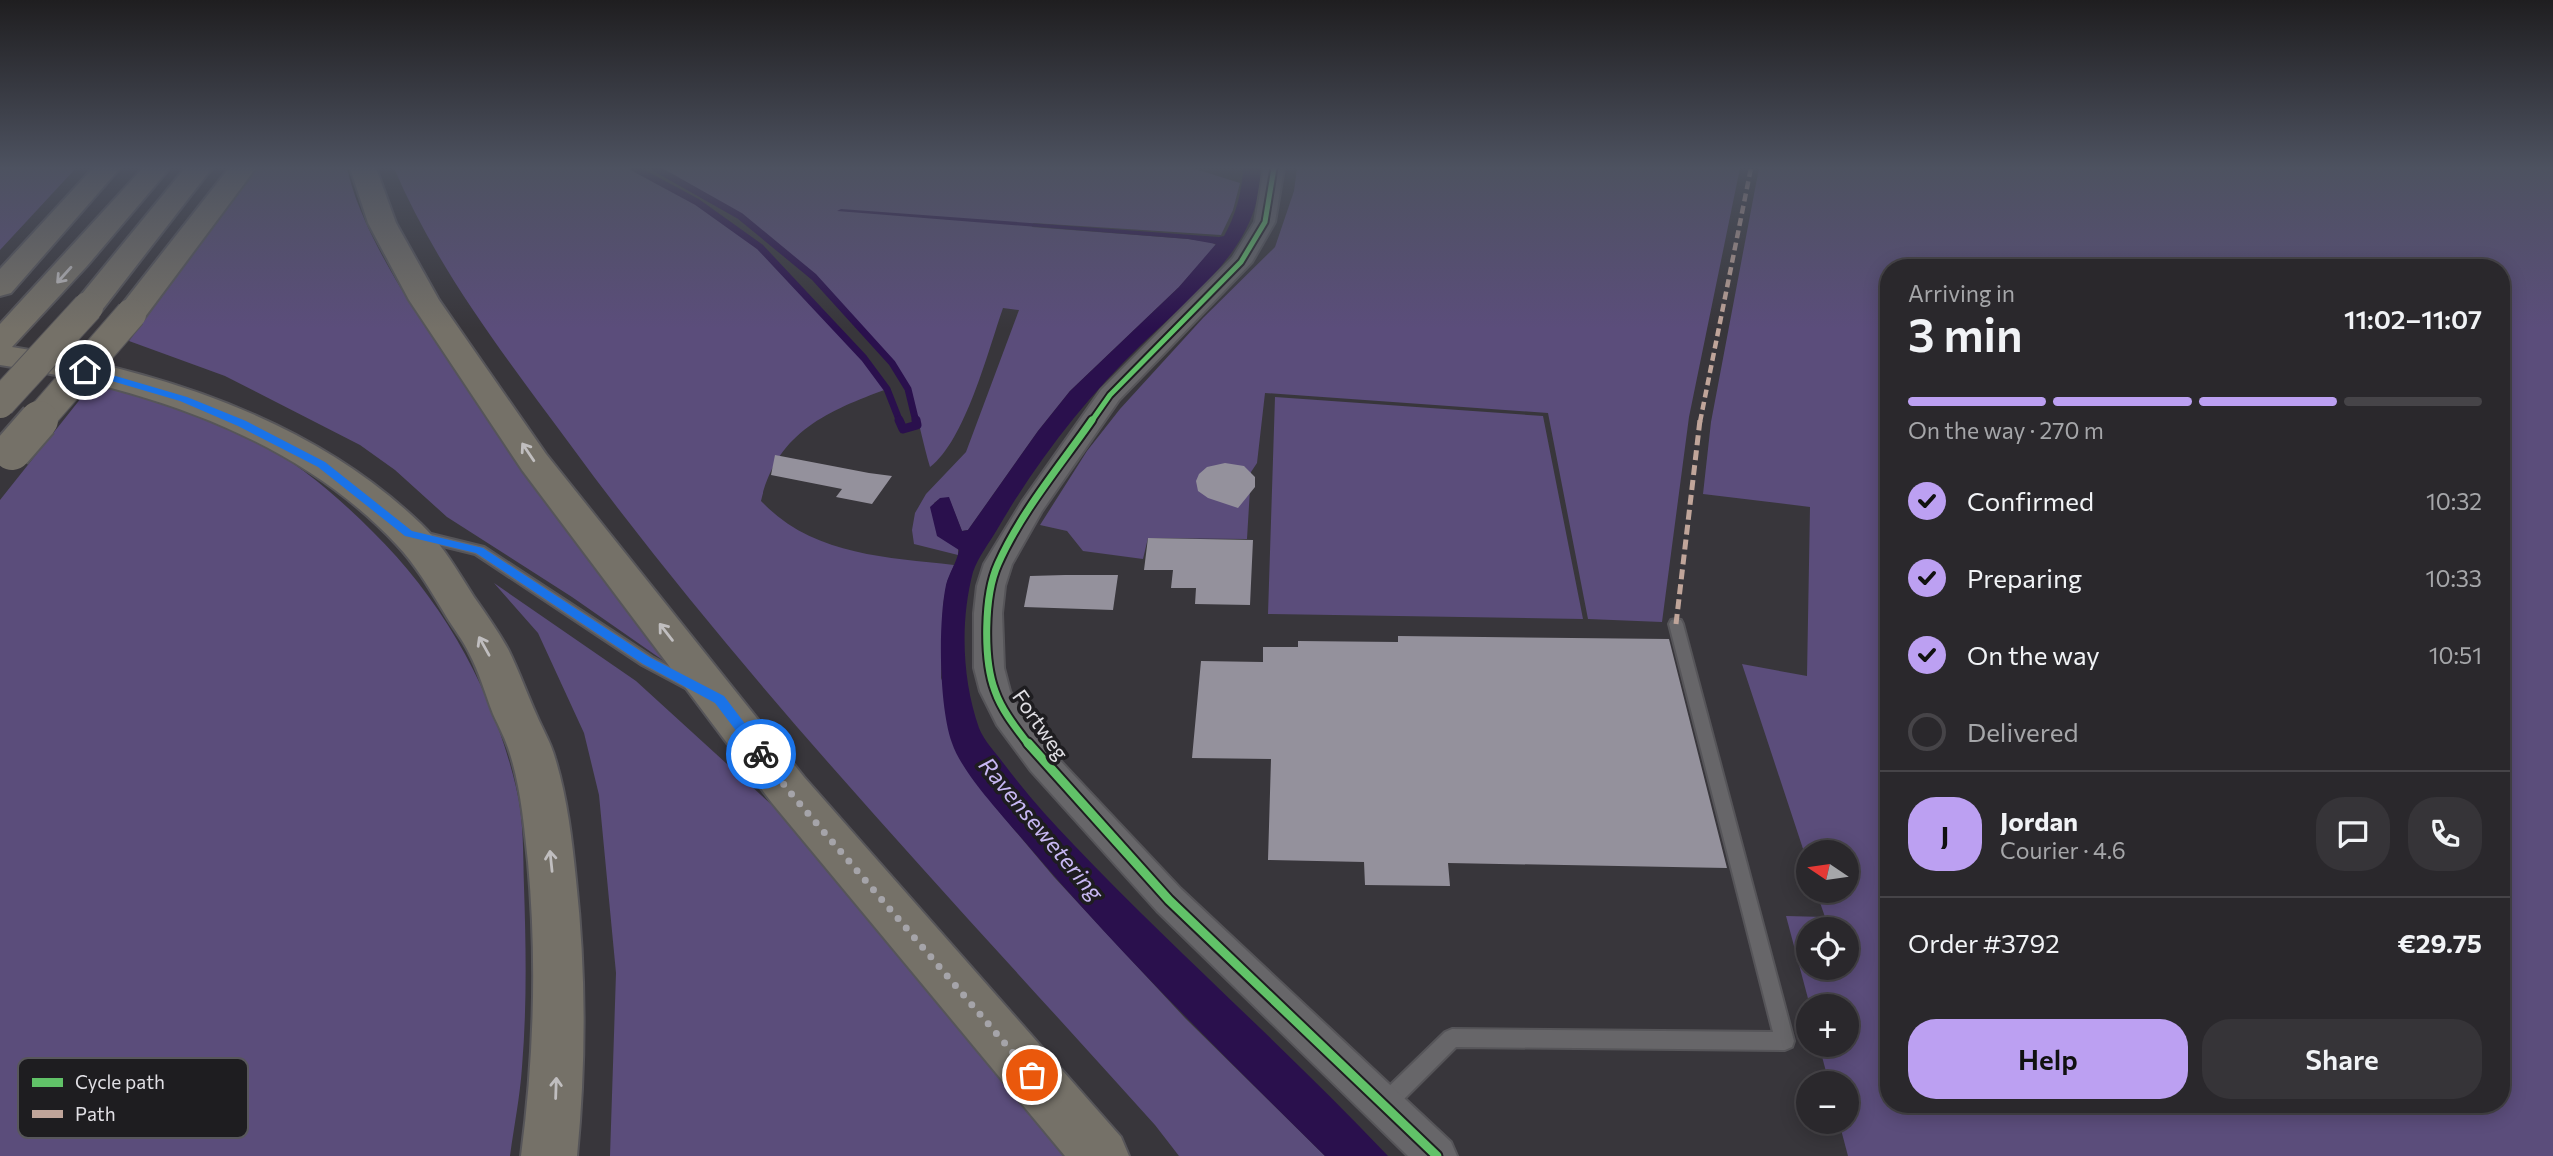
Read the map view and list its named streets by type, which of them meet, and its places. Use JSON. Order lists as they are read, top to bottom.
{
  "streets": {
    "street": ["Fortweg"]
  },
  "water": ["Ravensewetering"],
  "legend": ["Cycle path", "Path"],
  "north": "left",
  "page": {
    "heading": ["3 min", "Arriving in", "11:02–11:07"],
    "panel": [
      "Jordan",
      "Courier · 4.6",
      "Order #3792",
      "€29.75"
    ],
    "bar": "On the way · 270 m",
    "list": [
      ["Confirmed", "10:32"],
      ["Preparing", "10:33"],
      ["On the way", "10:51"],
      "Delivered"
    ],
    "round": "J",
    "map_buttons": ["+", "−"],
    "buttons": ["Help", "Share"]
  }
}
